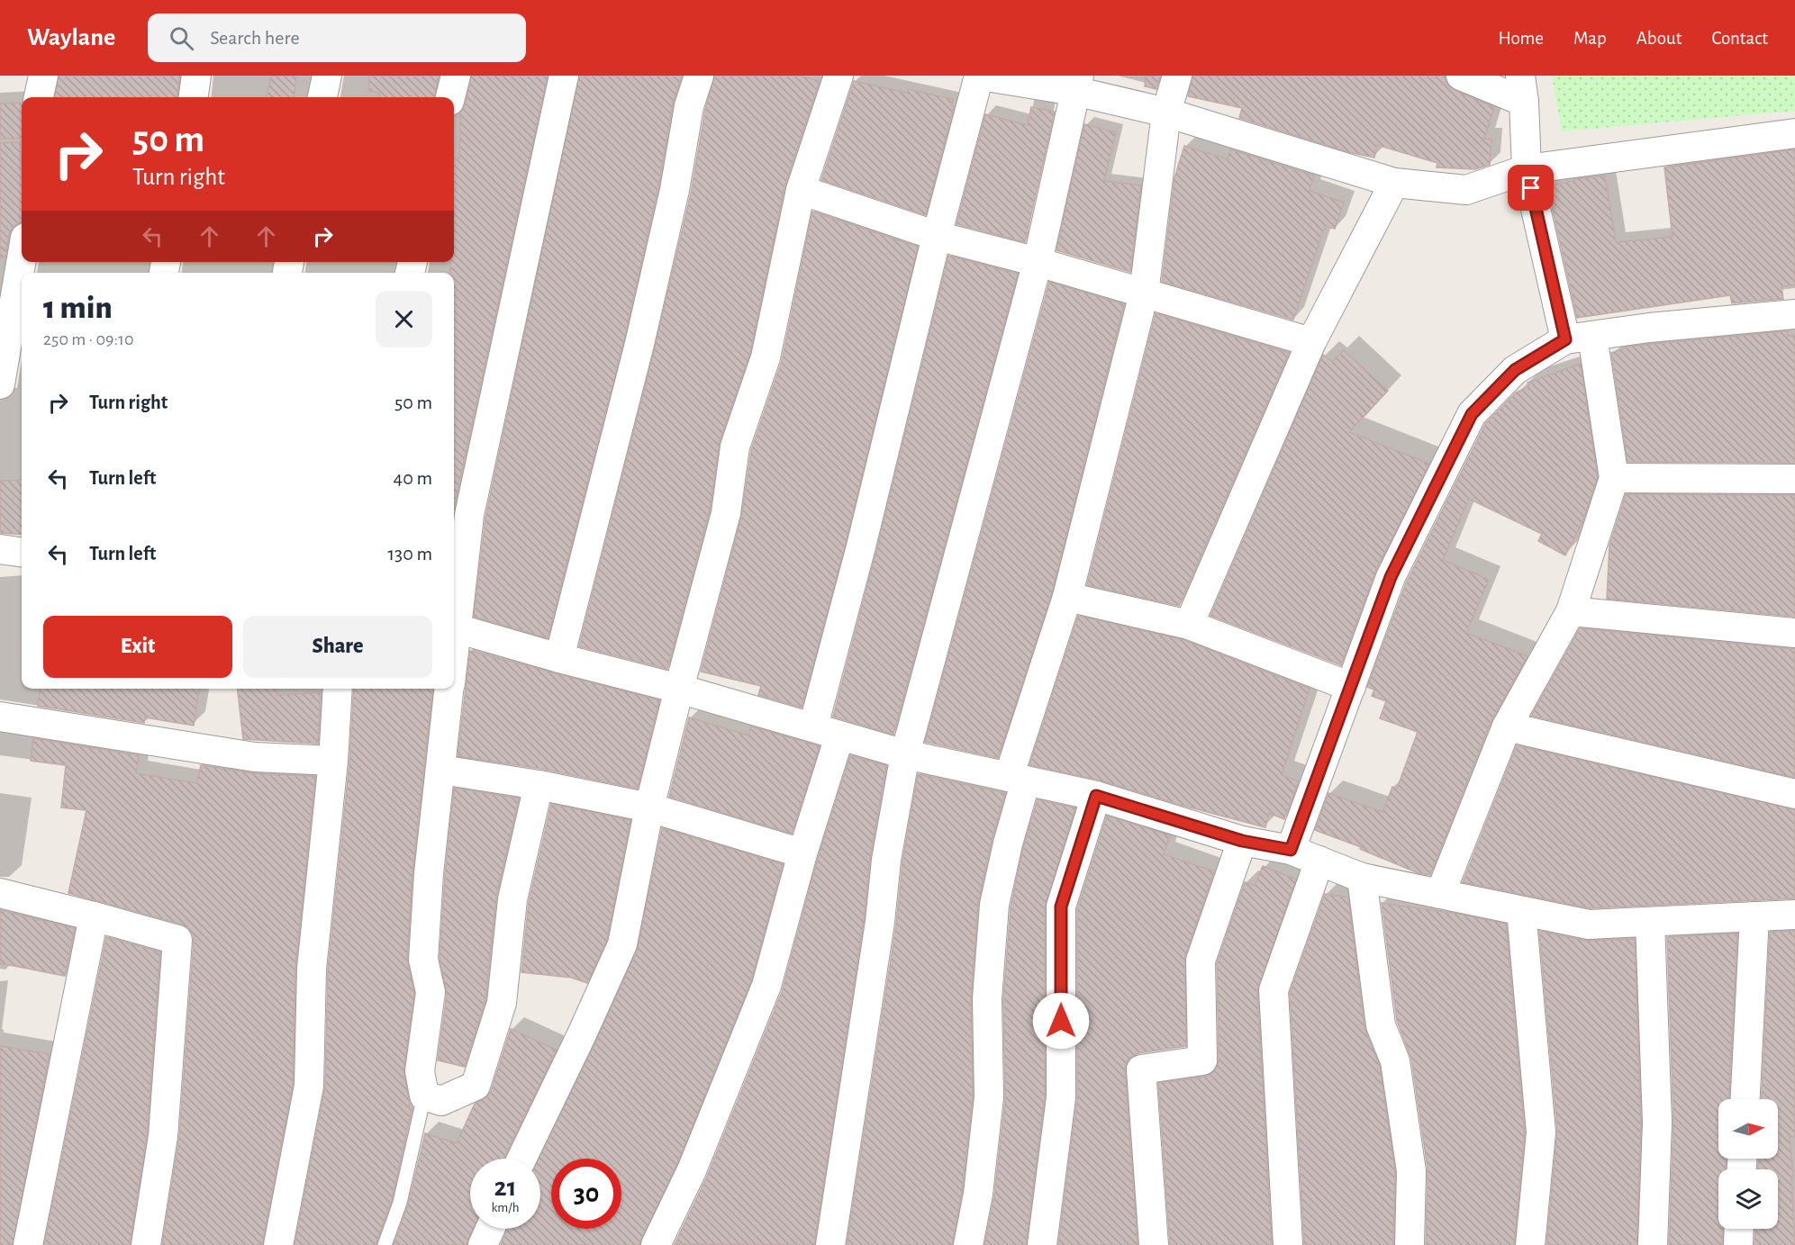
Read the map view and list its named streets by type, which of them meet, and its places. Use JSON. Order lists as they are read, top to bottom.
{
  "north": "right",
  "page": {
    "header": "Waylane",
    "search": "Search here",
    "nav": [
      "Home",
      "Map",
      "About",
      "Contact"
    ],
    "turn": ["50 m", "Turn right"],
    "heading": ["1 min", "250 m · 09:10"],
    "list": [
      {
        "name": "Turn right",
        "value": "50 m"
      },
      {
        "name": "Turn left",
        "value": "40 m"
      },
      {
        "name": "Turn left",
        "value": "130 m"
      }
    ],
    "buttons": ["Exit", "Share"],
    "speed": "21 km/h",
    "limit": "30"
  }
}
